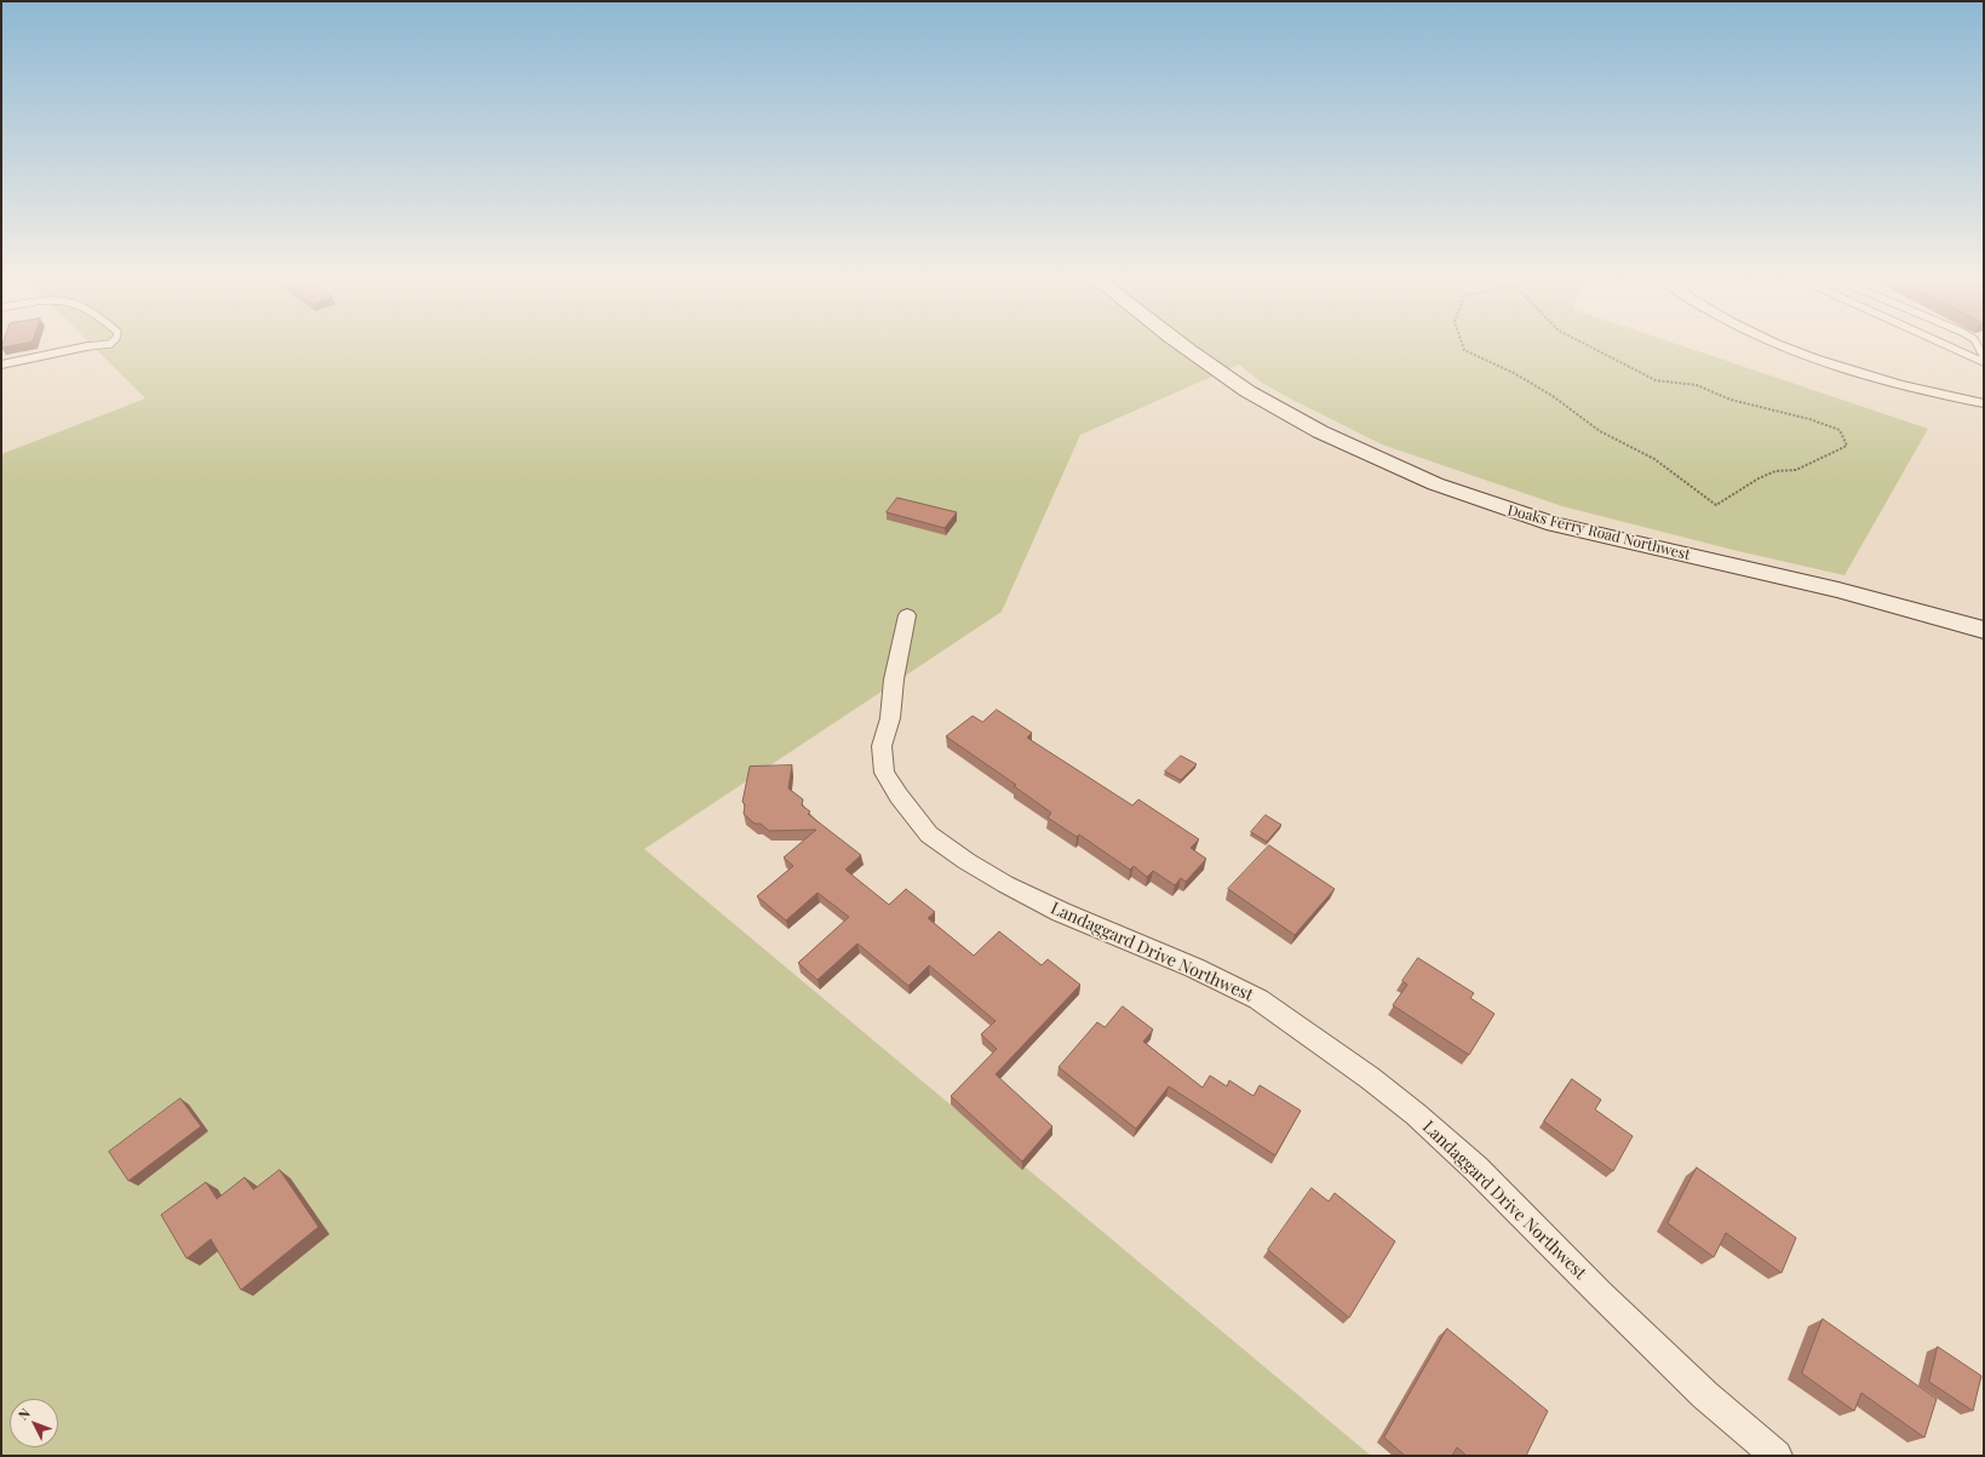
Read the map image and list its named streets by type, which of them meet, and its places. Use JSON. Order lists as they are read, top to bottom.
{
  "streets": {
    "main road": ["Doaks Ferry Road Northwest"],
    "street": ["Landaggard Drive Northwest"]
  },
  "north": "top left"
}
